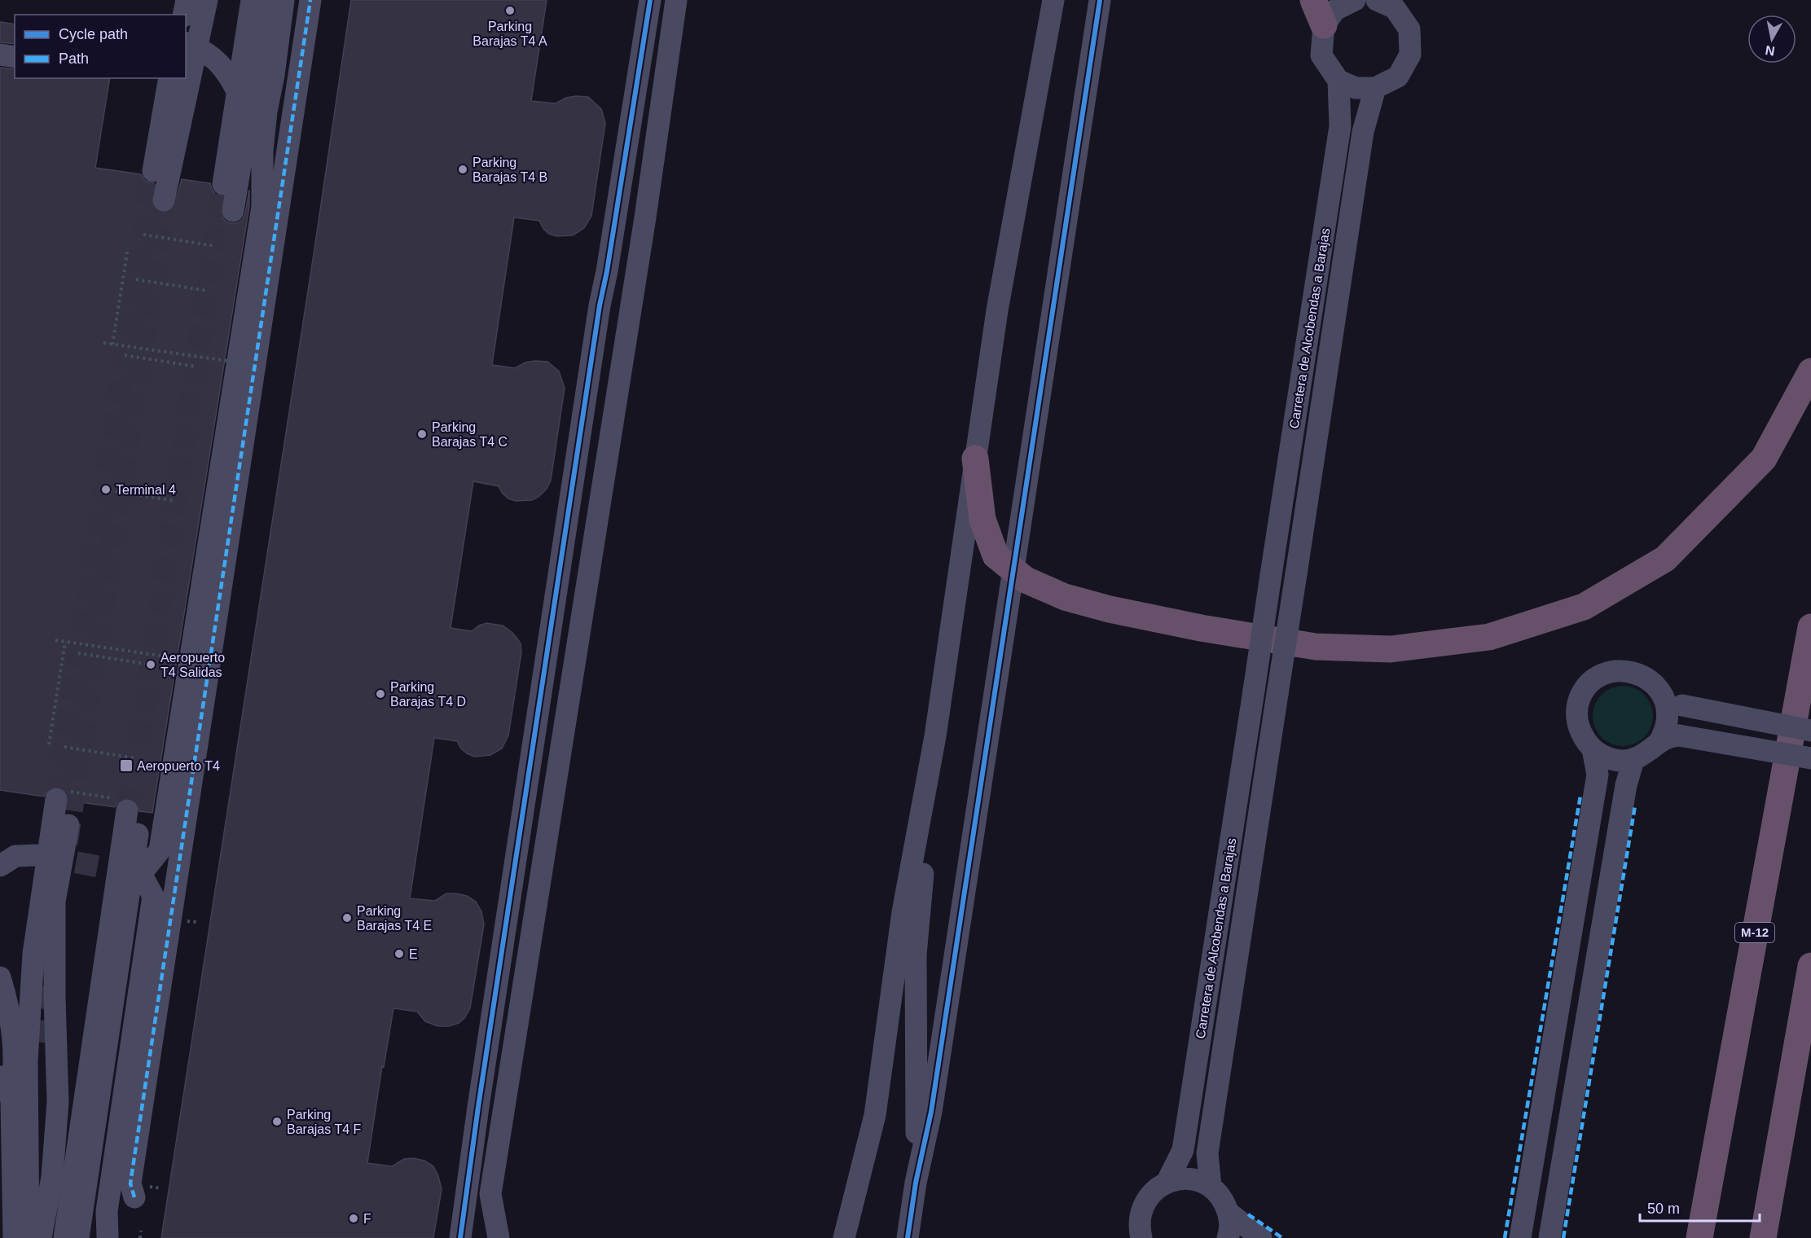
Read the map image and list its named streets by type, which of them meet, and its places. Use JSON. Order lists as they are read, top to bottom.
{
  "streets": {
    "highway": ["M-12"],
    "street": ["Carretera de Alcobendas a Barajas"]
  },
  "places": {
    "other": [
      "Parking Barajas T4 A",
      "Parking Barajas T4 B",
      "Parking Barajas T4 C",
      "Terminal 4",
      "Aeropuerto T4 Salidas",
      "Parking Barajas T4 D",
      "Parking Barajas T4 E",
      "E",
      "Parking Barajas T4 F",
      "F"
    ],
    "transit": ["Aeropuerto T4"]
  },
  "legend": ["Cycle path", "Path"],
  "scale_bar": "50 m",
  "north": "bottom"
}
